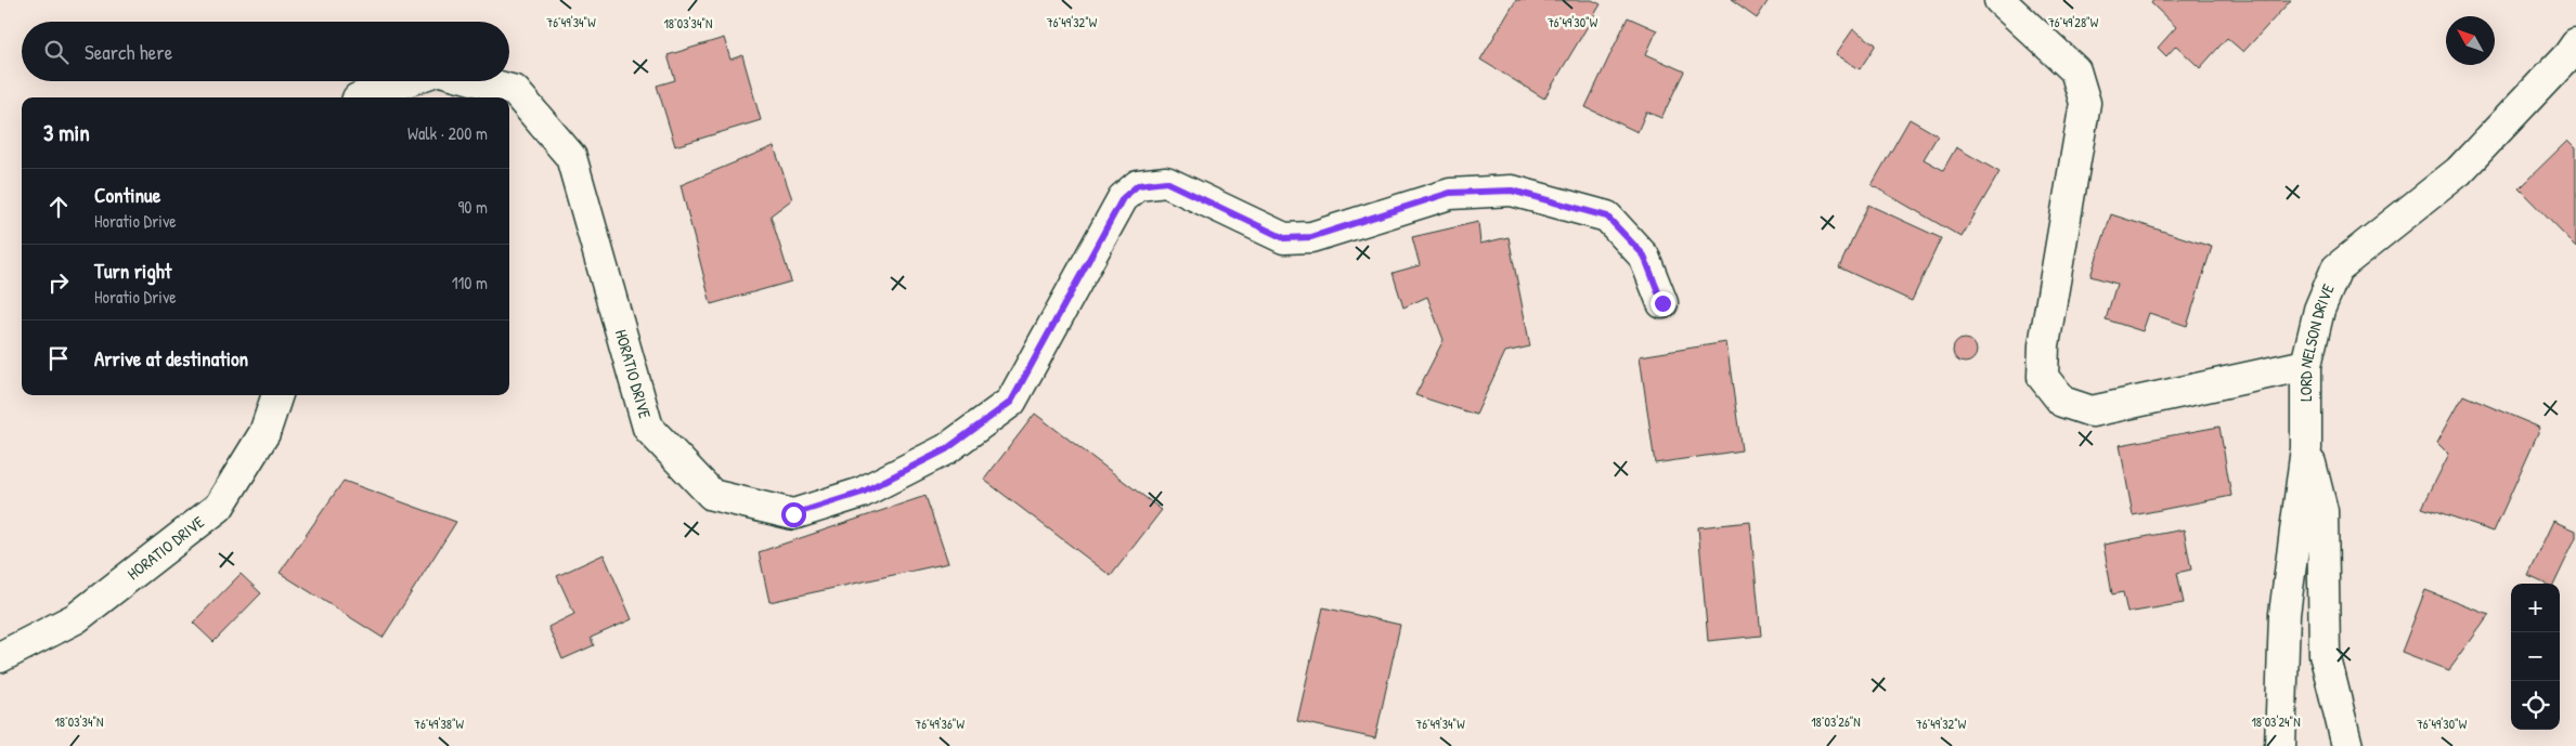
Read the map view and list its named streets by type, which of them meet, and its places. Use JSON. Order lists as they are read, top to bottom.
{
  "streets": {
    "street": ["LORD NELSON DRIVE", "HORATIO DRIVE"]
  },
  "north": "top left",
  "page": {
    "search": "Search here",
    "heading": ["3 min", "Walk · 200 m"],
    "list": [
      ["Continue", "Horatio Drive", "90 m"],
      ["Turn right", "Horatio Drive", "110 m"],
      "Arrive at destination"
    ],
    "map_buttons": ["+", "−"]
  },
  "coordinates": [
    "76°49'34\"W",
    "76°49'32\"W",
    "76°49'30\"W",
    "76°49'28\"W",
    "18°03'34\"N",
    "18°03'26\"N",
    "18°03'24\"N",
    "76°49'38\"W",
    "76°49'36\"W"
  ]
}
